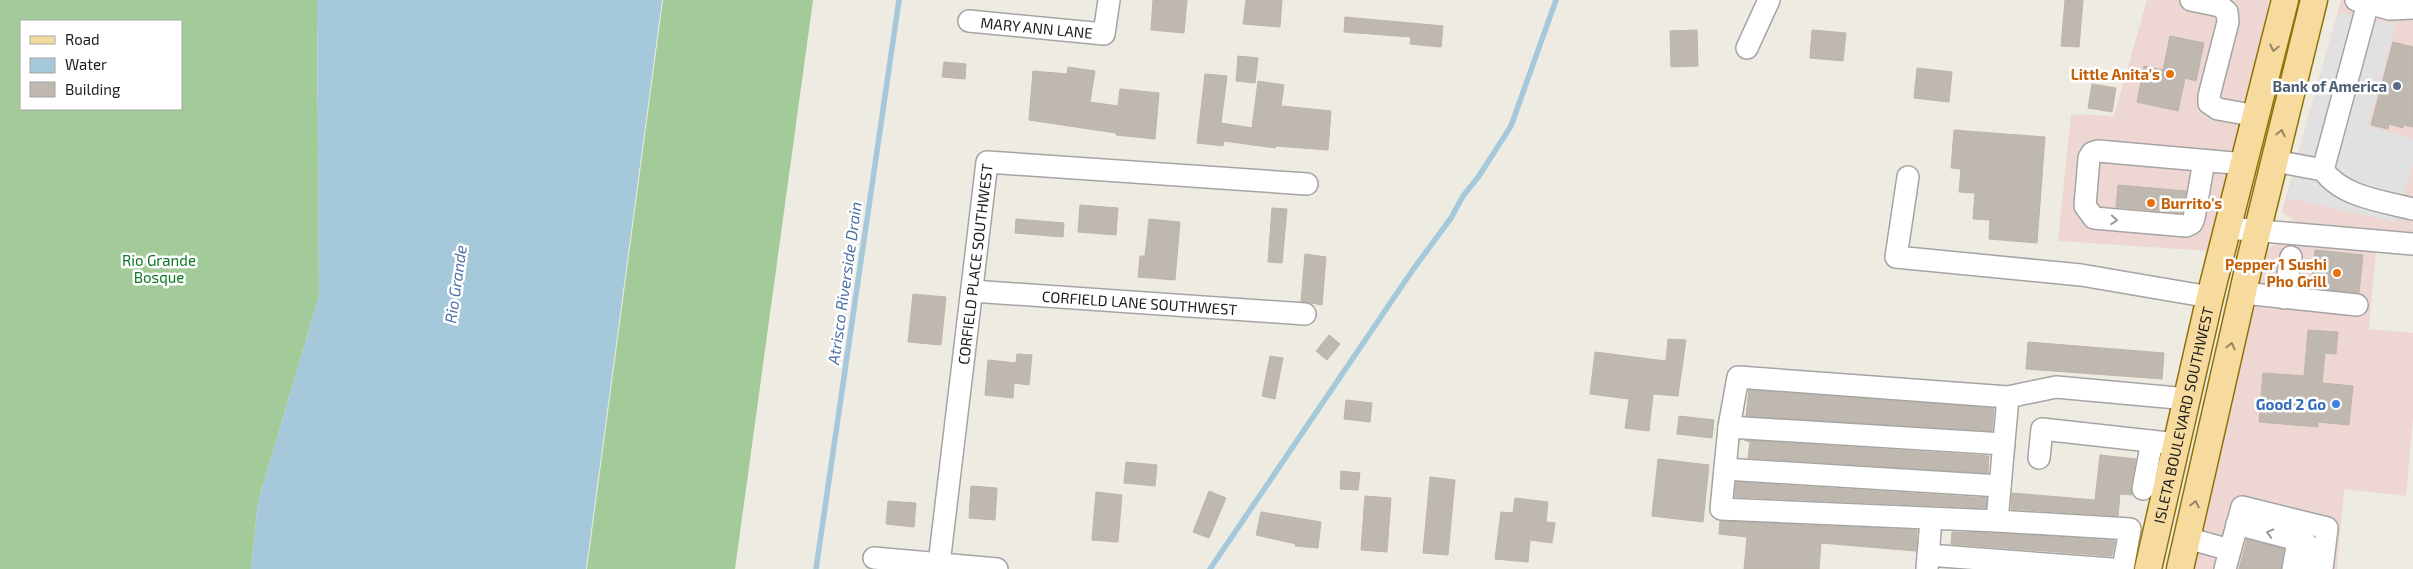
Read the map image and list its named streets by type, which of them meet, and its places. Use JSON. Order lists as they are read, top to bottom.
{
  "streets": {
    "main road": ["ISLETA BOULEVARD SOUTHWEST"],
    "street": ["MARY ANN LANE", "CORFIELD PLACE SOUTHWEST", "CORFIELD LANE SOUTHWEST"]
  },
  "crossings": [
    ["CORFIELD PLACE SOUTHWEST", "CORFIELD LANE SOUTHWEST"]
  ],
  "water": ["Atrisco Riverside Drain", "Rio Grande"],
  "parks": ["Rio Grande Bosque"],
  "places": [
    "Little Anita's",
    "Bank of America",
    "Burrito's",
    "Pepper 1 Sushi Pho Grill",
    "Good 2 Go"
  ],
  "legend": ["Road", "Water", "Building"]
}
